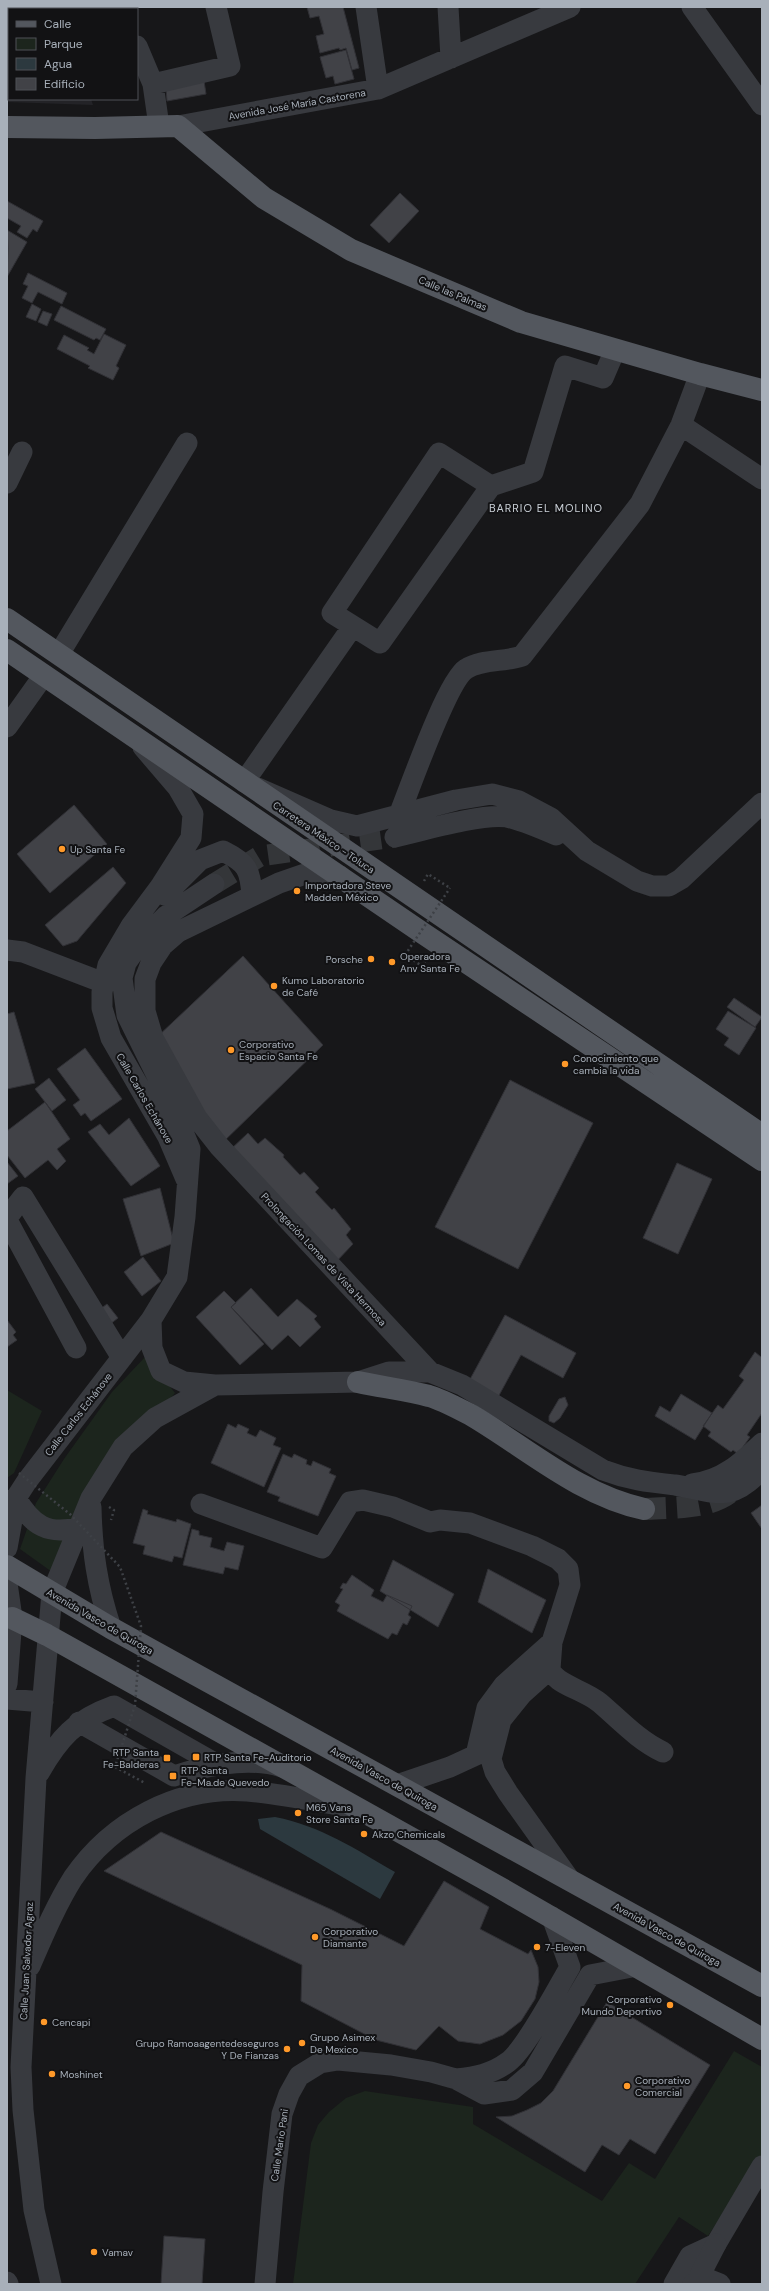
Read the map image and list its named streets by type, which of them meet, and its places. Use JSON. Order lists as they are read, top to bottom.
{
  "streets": {
    "main road": [
      "Avenida José María Castorena",
      "Calle las Palmas",
      "Carretera México - Toluca",
      "Avenida Vasco de Quiroga"
    ],
    "street": [
      "Calle Carlos Echánove",
      "Prolongación Lomas de Vista Hermosa",
      "Calle Juan Salvador Agraz",
      "Calle Mario Pani"
    ]
  },
  "crossings": [
    ["Avenida José María Castorena", "Calle las Palmas"],
    ["Prolongación Lomas de Vista Hermosa", "Avenida Vasco de Quiroga"],
    ["Prolongación Lomas de Vista Hermosa", "Calle Juan Salvador Agraz"]
  ],
  "districts": ["BARRIO EL MOLINO"],
  "places": {
    "other": [
      "Up Santa Fe",
      "Importadora Steve Madden México",
      "Porsche",
      "Operadora Anv Santa Fe",
      "Kumo Laboratorio de Café",
      "Corporativo Espacio Santa Fe",
      "Conocimiento que cambia la vida",
      "M65 Vans Store Santa Fe",
      "Akzo Chemicals",
      "Corporativo Diamante",
      "7-Eleven",
      "Corporativo Mundo Deportivo",
      "Cencapi",
      "Grupo Asimex De Mexico",
      "Grupo Ramoaagentedeseguros Y De Fianzas",
      "Moshinet",
      "Corporativo Comercial",
      "Vamav"
    ],
    "transit": ["RTP Santa Fe-Auditorio", "RTP Santa Fe-Balderas", "RTP Santa Fe-Ma.de Quevedo"]
  },
  "legend": [
    "Calle",
    "Parque",
    "Agua",
    "Edificio"
  ]
}
